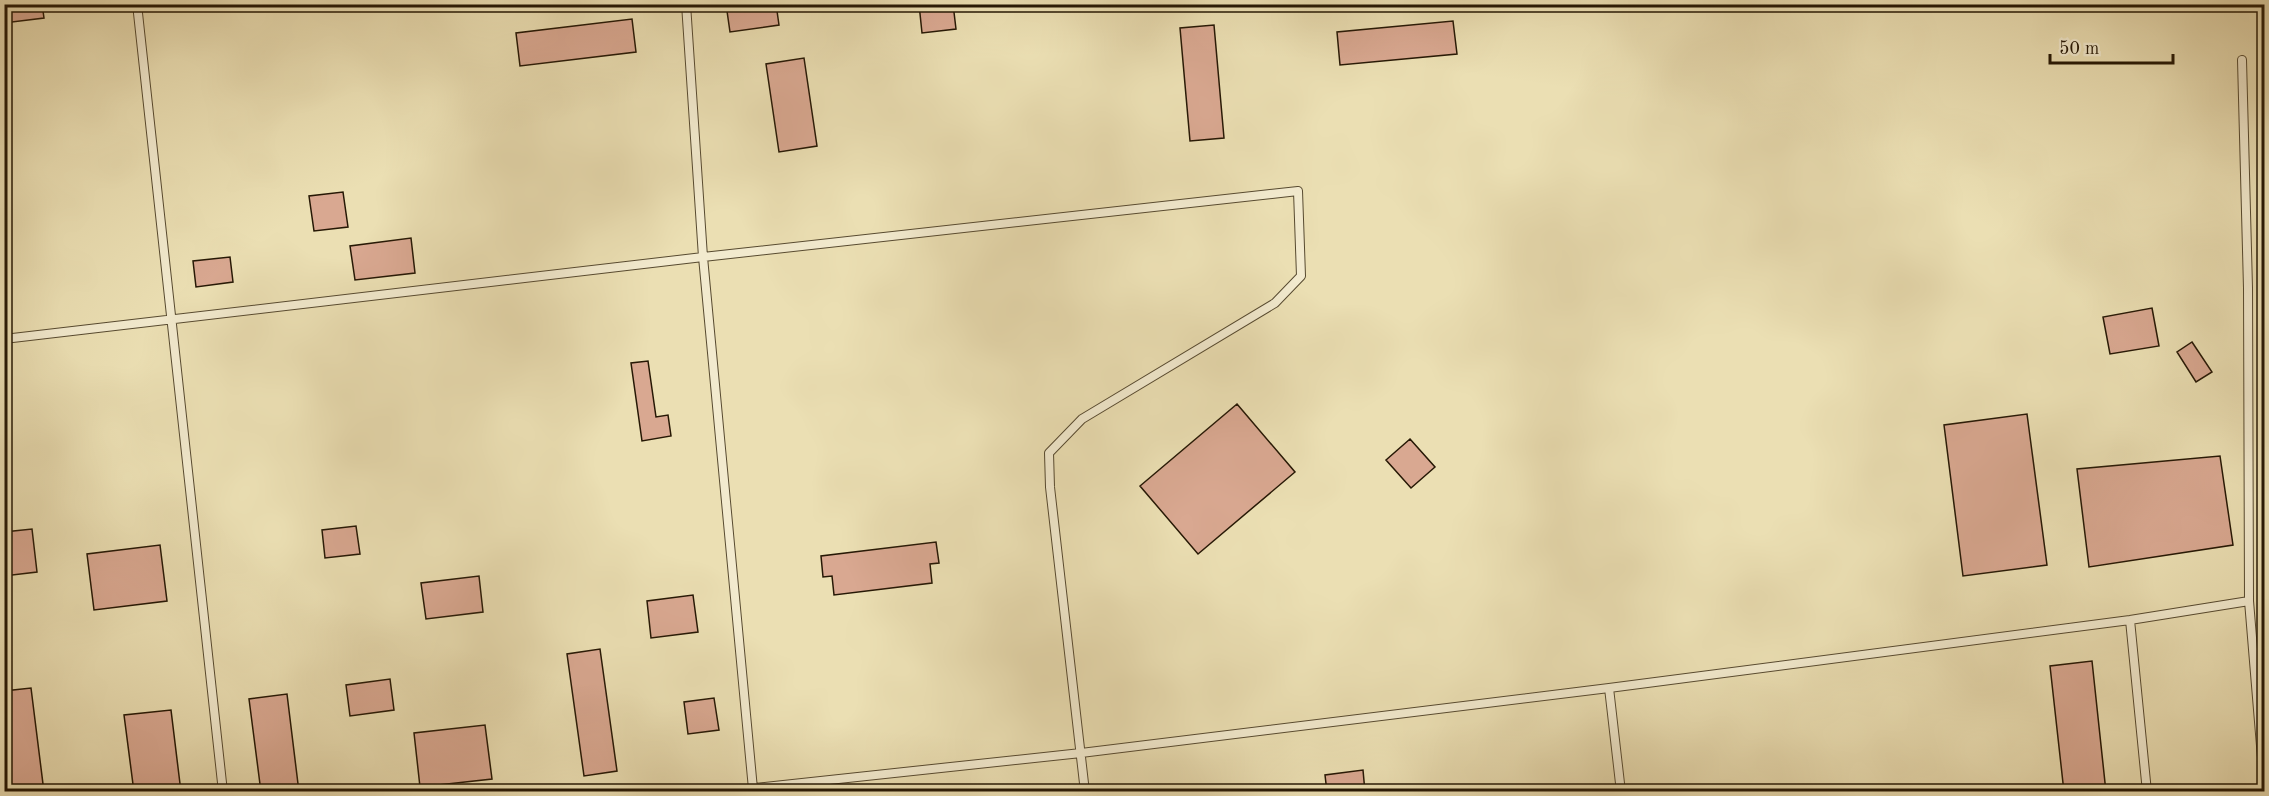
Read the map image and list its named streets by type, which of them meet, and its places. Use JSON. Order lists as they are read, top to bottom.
{
  "scale_bar": "50 m"
}
